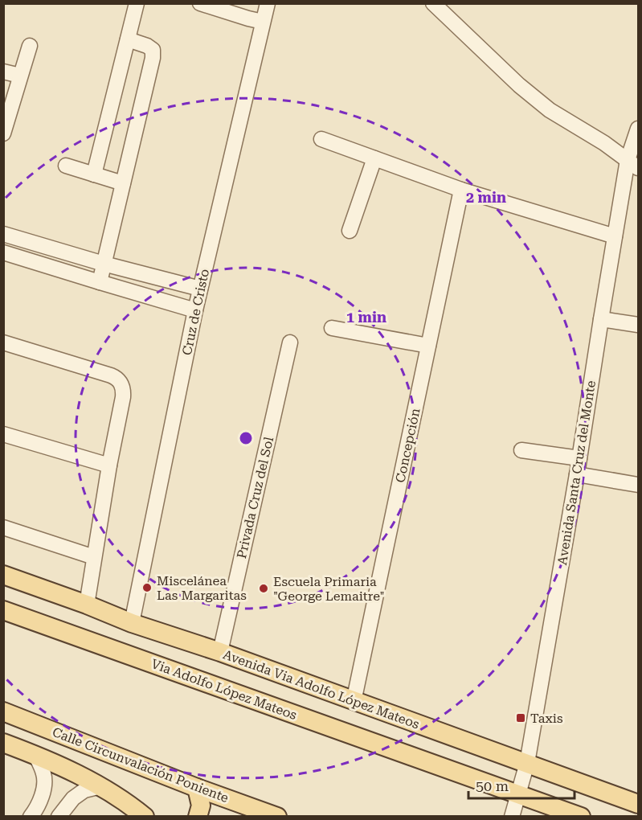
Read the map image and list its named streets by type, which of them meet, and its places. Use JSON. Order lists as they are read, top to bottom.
{
  "streets": {
    "main road": ["Via Adolfo López Mateos", "Avenida Via Adolfo López Mateos", "Calle Circunvalación Poniente"],
    "street": [
      "Cruz de Cristo",
      "Concepción",
      "Avenida Santa Cruz del Monte",
      "Privada Cruz del Sol"
    ]
  },
  "crossings": [
    ["Cruz de Cristo", "Avenida Via Adolfo López Mateos"],
    ["Concepción", "Avenida Via Adolfo López Mateos"],
    ["Avenida Santa Cruz del Monte", "Via Adolfo López Mateos"],
    ["Avenida Santa Cruz del Monte", "Avenida Via Adolfo López Mateos"],
    ["Privada Cruz del Sol", "Avenida Via Adolfo López Mateos"]
  ],
  "places": {
    "other": ["Miscelánea Las Margaritas", "Escuela Primaria \"George Lemaitre\""],
    "transit": ["Taxis"]
  },
  "scale_bar": "50 m",
  "rings": ["2 min", "1 min"]
}
